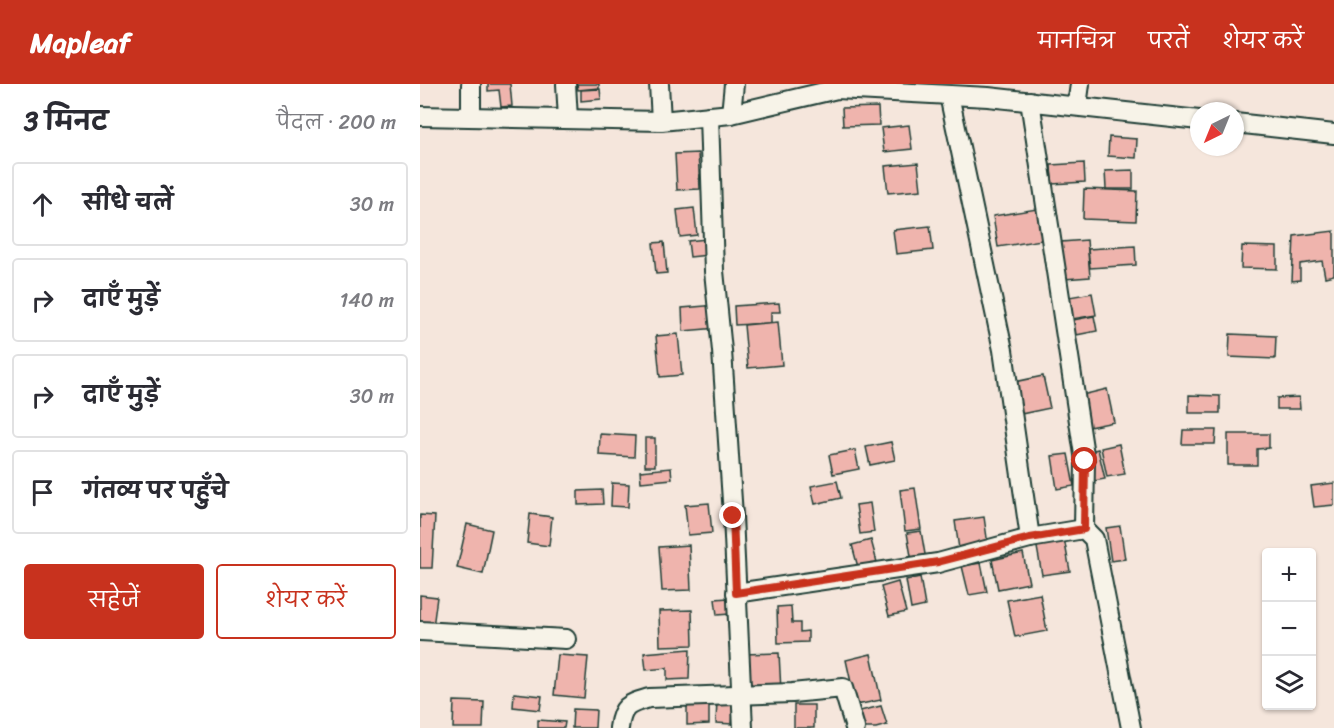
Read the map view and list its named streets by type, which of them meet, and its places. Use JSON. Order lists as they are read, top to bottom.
{
  "north": "bottom left",
  "page": {
    "header": "Mapleaf",
    "nav": ["मानचित्र", "परतें", "शेयर करें"],
    "heading": ["3 मिनट", "पैदल · 200 m"],
    "list": [
      ["सीधे चलें", "30 m"],
      ["दाएँ मुड़ें", "140 m"],
      ["दाएँ मुड़ें", "30 m"],
      "गंतव्य पर पहुँचे"
    ],
    "buttons": ["सहेजें", "शेयर करें"],
    "map_buttons": ["+", "−"]
  }
}
